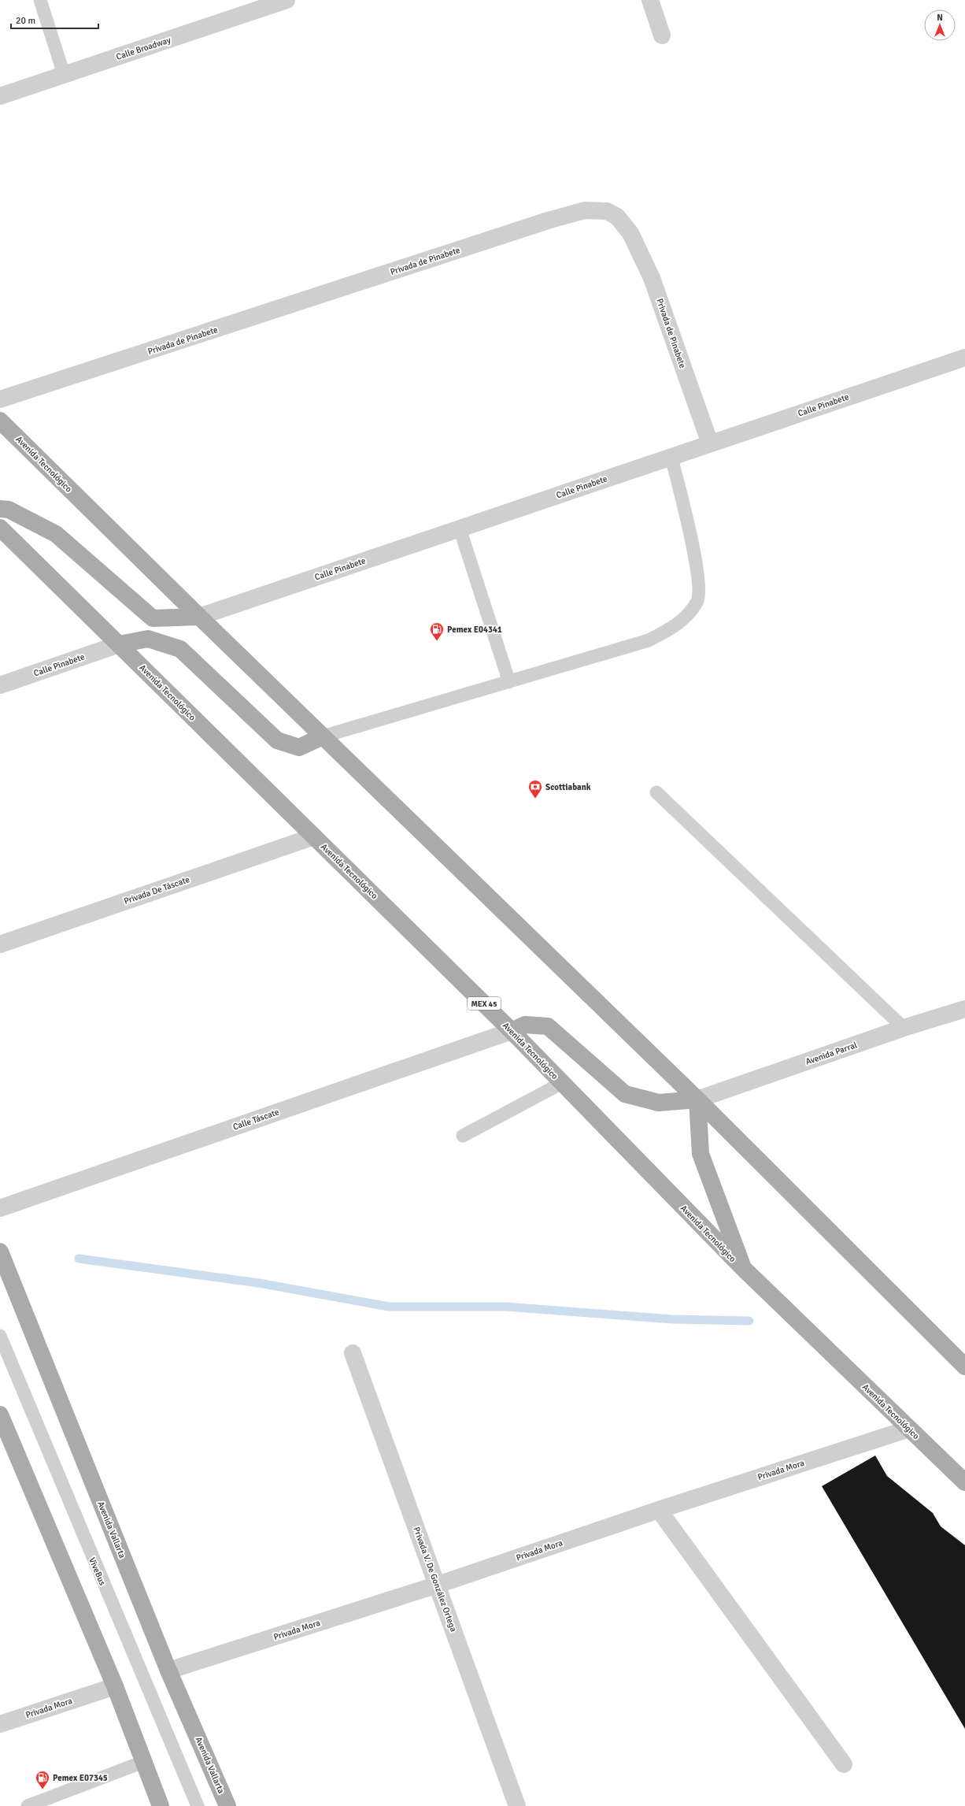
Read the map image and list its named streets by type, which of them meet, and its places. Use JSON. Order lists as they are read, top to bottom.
{
  "streets": {
    "main road": ["Avenida Tecnológico", "MEX 45", "Avenida Vallarta"],
    "street": [
      "Calle Broadway",
      "Privada de Pinabete",
      "Calle Pinabete",
      "Privada De Táscate",
      "Avenida Parral",
      "Calle Táscate",
      "Privada Mora",
      "Privada V. De González Ortega"
    ],
    "lane": ["ViveBus"]
  },
  "crossings": [
    ["Privada de Pinabete", "Calle Pinabete"],
    ["Calle Pinabete", "Avenida Tecnológico"],
    ["Avenida Tecnológico", "Privada De Táscate"],
    ["Avenida Tecnológico", "Avenida Parral"],
    ["Avenida Tecnológico", "Calle Táscate"],
    ["Avenida Tecnológico", "Privada Mora"],
    ["Privada Mora", "Avenida Vallarta"],
    ["Privada Mora", "Privada V. De González Ortega"]
  ],
  "places": {
    "fuel station": ["Pemex E04341", "Pemex E07345"],
    "bank": ["Scottiabank"]
  },
  "scale_bar": "20 m",
  "north": "top"
}
